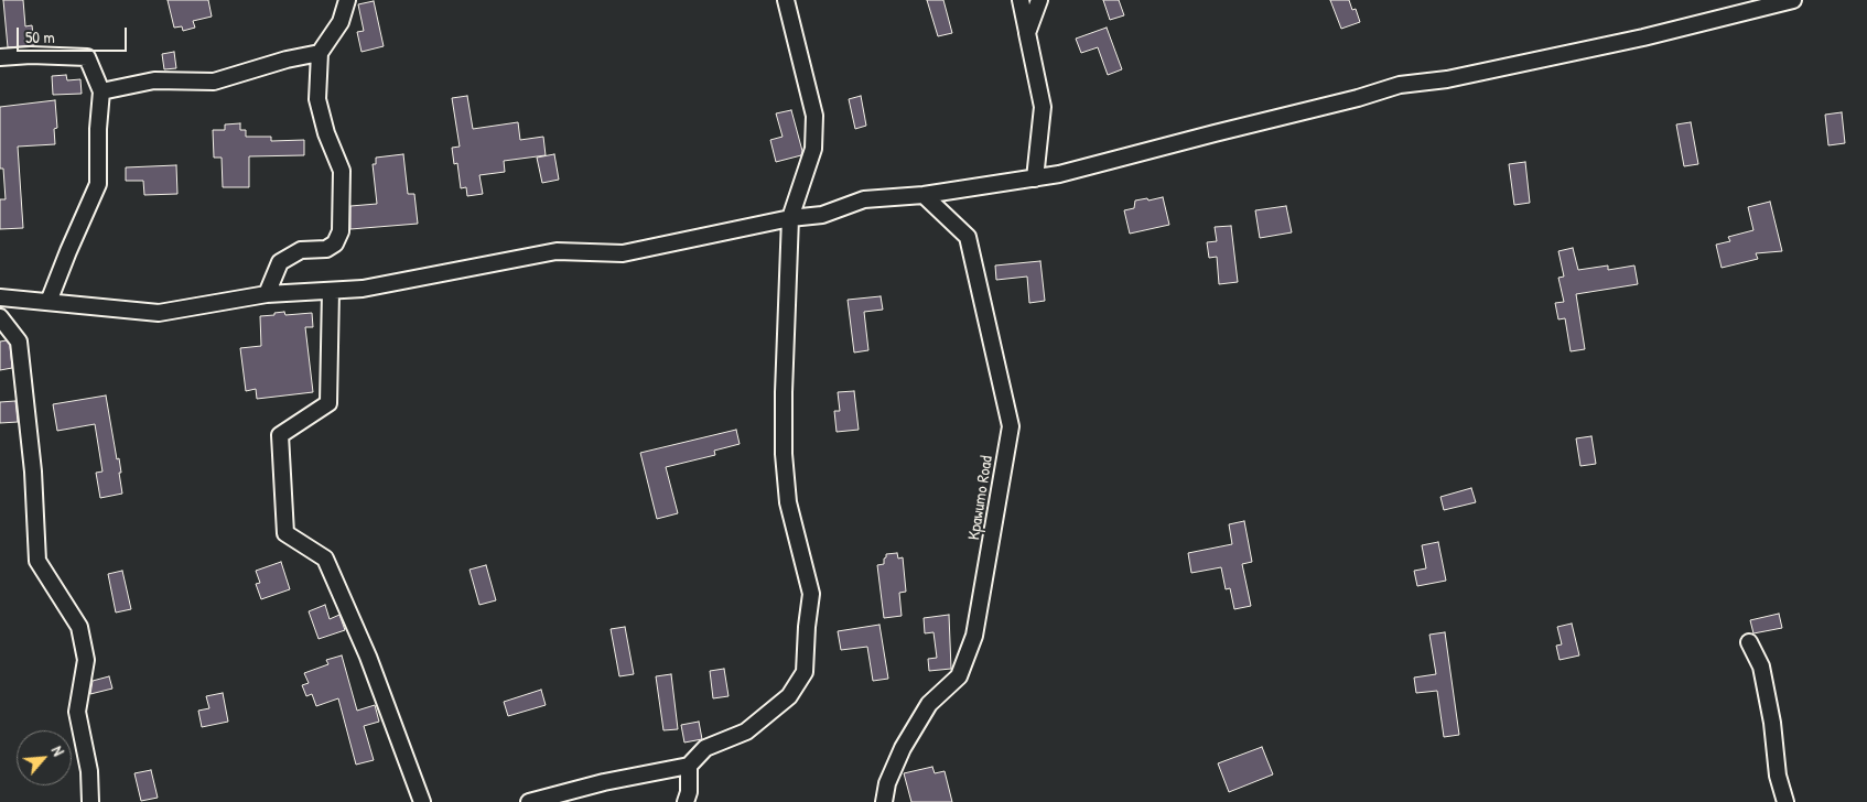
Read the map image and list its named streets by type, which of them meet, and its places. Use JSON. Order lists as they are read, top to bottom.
{
  "streets": {
    "street": ["Kpawumo Road"]
  },
  "scale_bar": "50 m",
  "north": "top right"
}
